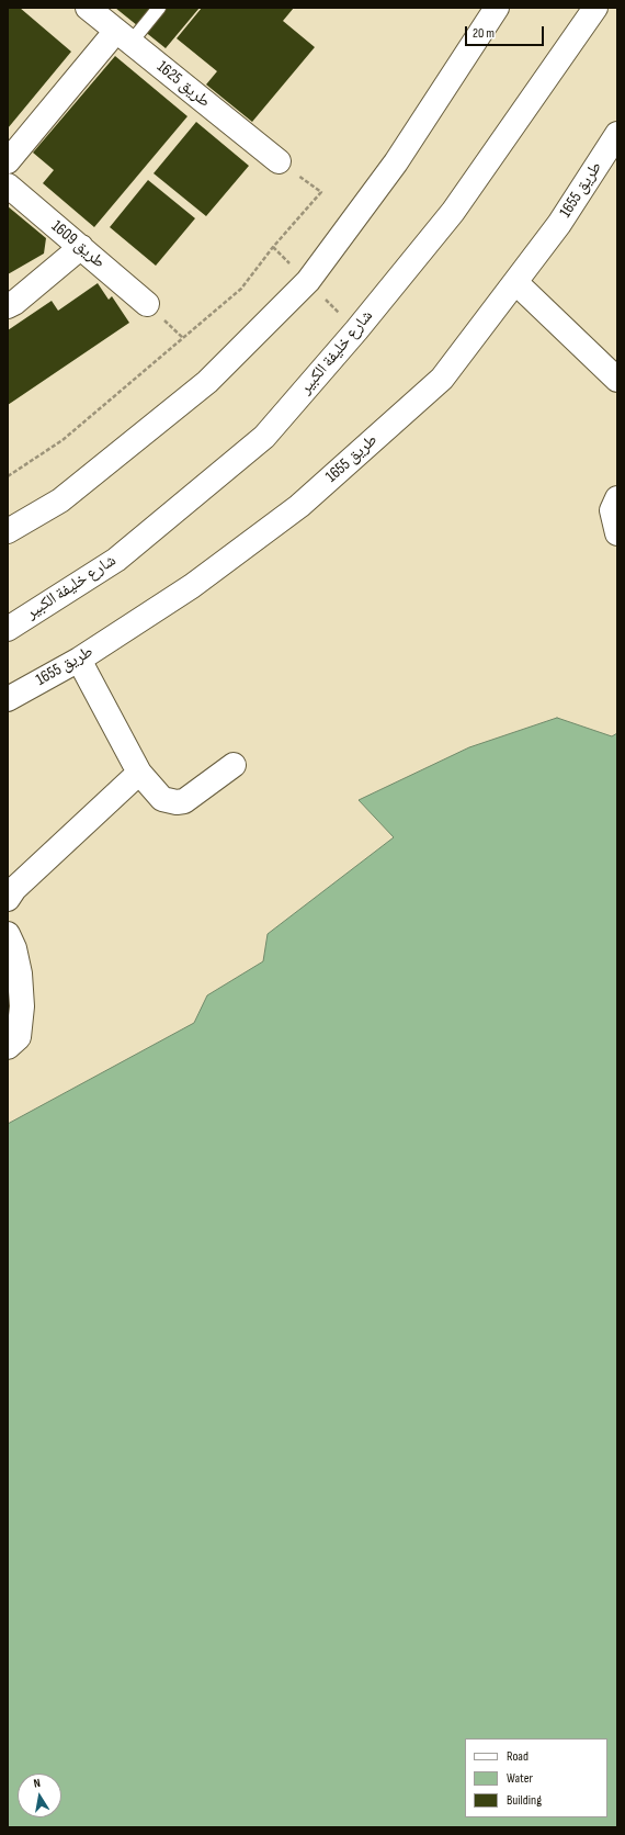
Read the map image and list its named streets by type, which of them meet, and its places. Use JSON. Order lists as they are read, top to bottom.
{
  "streets": {
    "street": [
      "طريق 1625",
      "طريق 1655",
      "طريق 1609",
      "شارع خليفة الكبير"
    ]
  },
  "legend": ["Road", "Water", "Building"],
  "scale_bar": "20 m",
  "north": "top"
}
